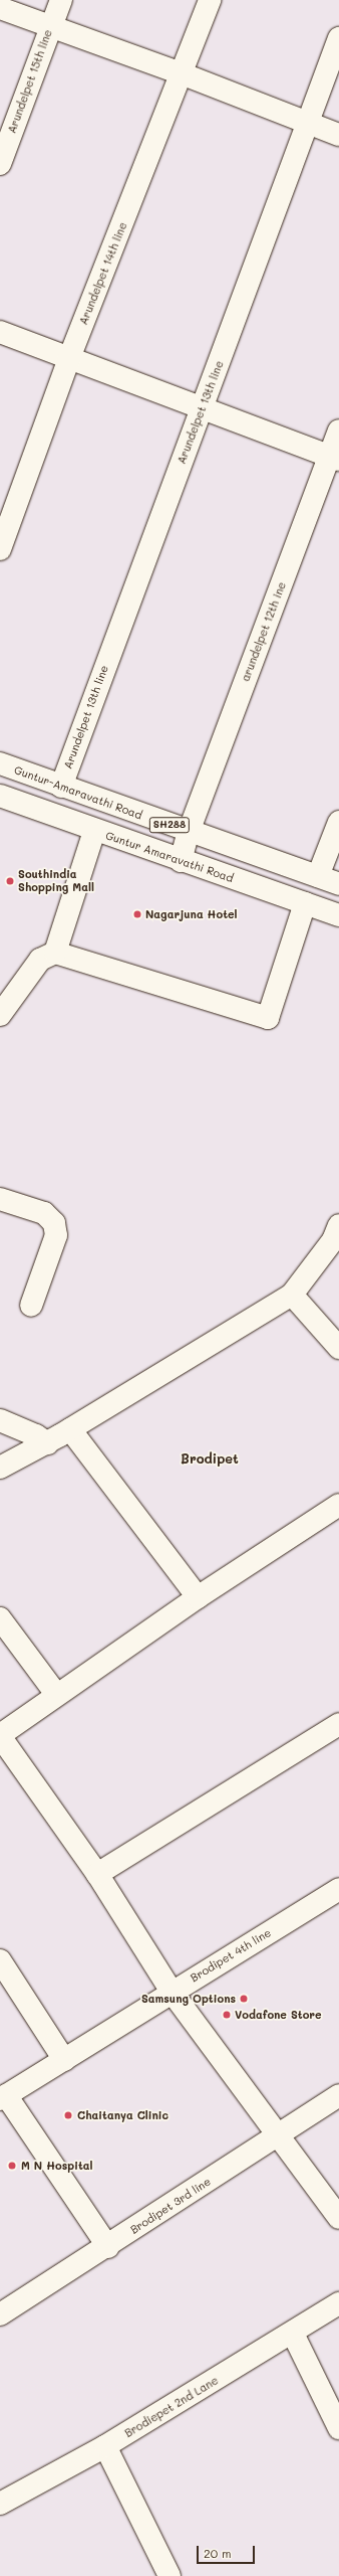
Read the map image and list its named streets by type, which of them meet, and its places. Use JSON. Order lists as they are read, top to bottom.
{
  "streets": {
    "street": [
      "Arundelpet 15th line",
      "Arundelpet 14th line",
      "Arundelpet 13th line",
      "arundelpet 12th ine",
      "Guntur-Amaravathi Road",
      "SH288",
      "Guntur Amaravathi Road",
      "Brodipet 4th line",
      "Brodipet 3rd line",
      "Brodiepet 2nd Lane"
    ]
  },
  "crossings": [
    ["Arundelpet 13th line", "Guntur-Amaravathi Road"],
    ["arundelpet 12th ine", "Guntur-Amaravathi Road"],
    ["arundelpet 12th ine", "Guntur Amaravathi Road"]
  ],
  "districts": ["Brodipet"],
  "places": [
    "Southindia Shopping Mall",
    "Nagarjuna Hotel",
    "Samsung Options",
    "Vodafone Store",
    "Chaitanya Clinic",
    "M N Hospital"
  ],
  "scale_bar": "20 m"
}
